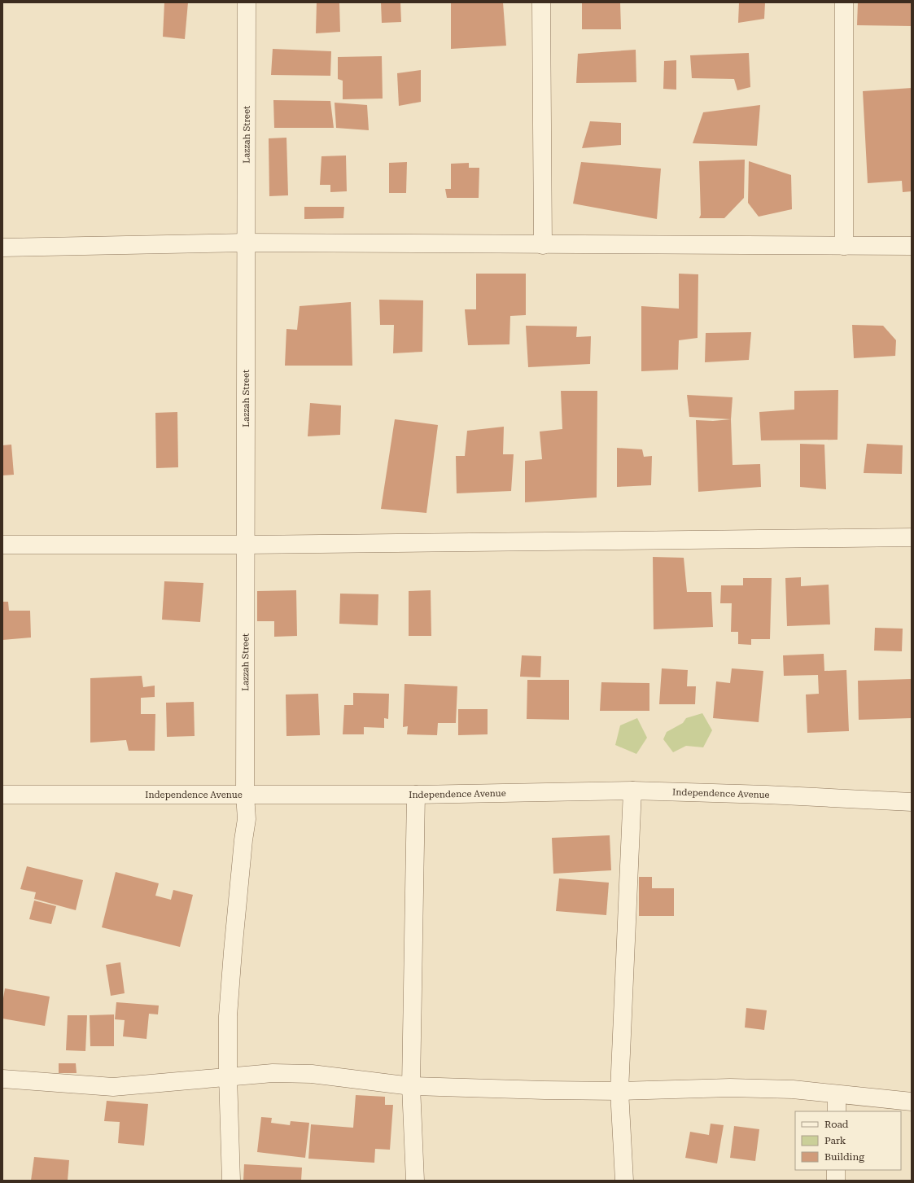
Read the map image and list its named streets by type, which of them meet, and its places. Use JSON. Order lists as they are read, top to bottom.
{
  "streets": {
    "street": ["Lazzah Street", "Independence Avenue"]
  },
  "crossings": [
    ["Lazzah Street", "Independence Avenue"]
  ],
  "legend": ["Road", "Park", "Building"]
}
